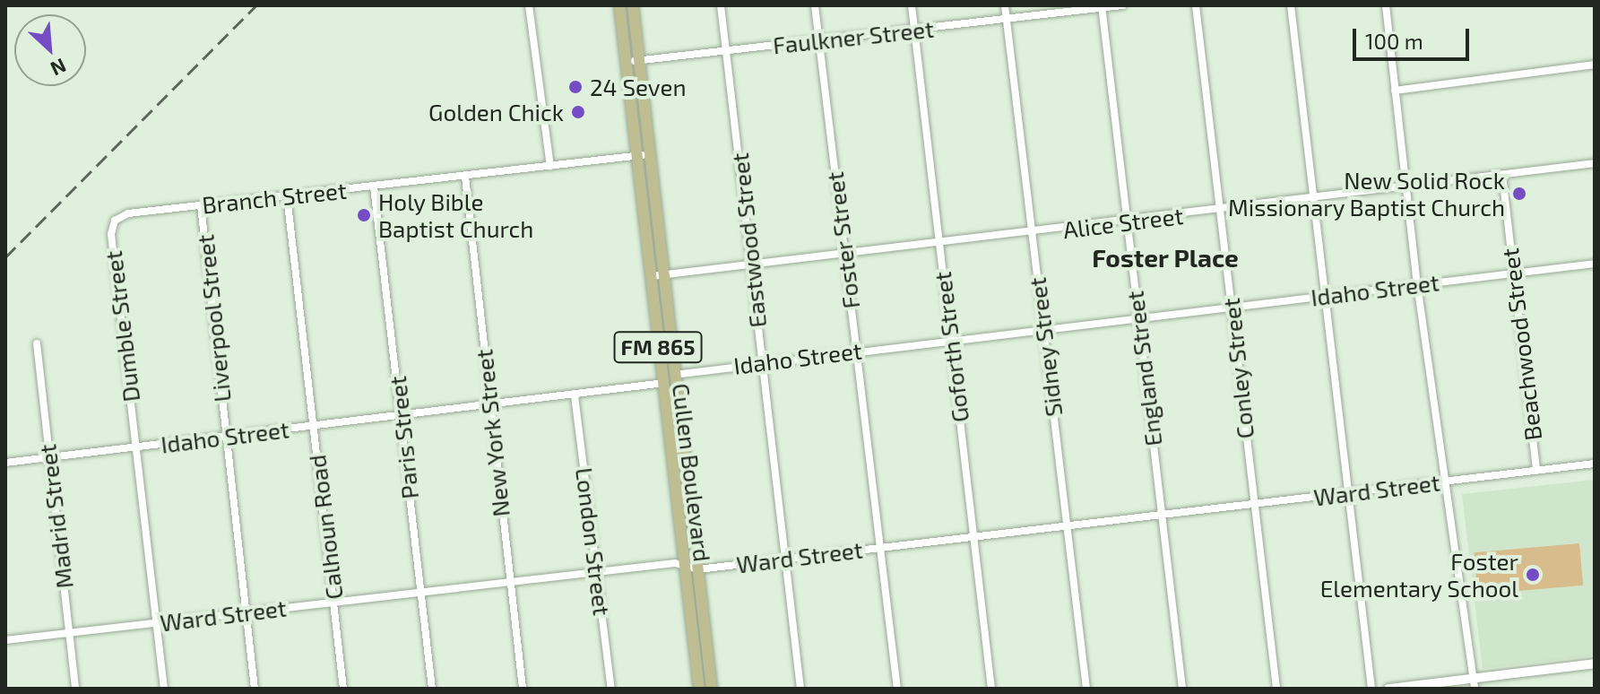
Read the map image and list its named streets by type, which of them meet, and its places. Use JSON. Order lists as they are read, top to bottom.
{
  "streets": {
    "main road": ["FM 865", "Cullen Boulevard"],
    "street": [
      "Faulkner Street",
      "Branch Street",
      "Alice Street",
      "Eastwood Street",
      "Foster Street",
      "Idaho Street",
      "Liverpool Street",
      "Dumble Street",
      "Beachwood Street",
      "Goforth Street",
      "Sidney Street",
      "England Street",
      "Conley Street",
      "New York Street",
      "Paris Street",
      "Ward Street",
      "Madrid Street",
      "Calhoun Road",
      "London Street"
    ]
  },
  "crossings": [
    ["Faulkner Street", "Eastwood Street"],
    ["Faulkner Street", "Foster Street"],
    ["Faulkner Street", "Goforth Street"],
    ["Faulkner Street", "Sidney Street"],
    ["Faulkner Street", "England Street"],
    ["Faulkner Street", "Cullen Boulevard"],
    ["Branch Street", "Liverpool Street"],
    ["Branch Street", "Dumble Street"],
    ["Branch Street", "New York Street"],
    ["Branch Street", "Paris Street"],
    ["Branch Street", "Cullen Boulevard"],
    ["Branch Street", "Calhoun Road"],
    ["Alice Street", "Eastwood Street"],
    ["Alice Street", "Foster Street"],
    ["Alice Street", "Beachwood Street"],
    ["Alice Street", "Goforth Street"],
    ["Alice Street", "Sidney Street"],
    ["Alice Street", "England Street"],
    ["Alice Street", "Conley Street"],
    ["Alice Street", "Cullen Boulevard"],
    ["Eastwood Street", "Idaho Street"],
    ["Eastwood Street", "Ward Street"],
    ["Foster Street", "Idaho Street"],
    ["Foster Street", "Ward Street"],
    ["Idaho Street", "Liverpool Street"],
    ["Idaho Street", "Dumble Street"],
    ["Idaho Street", "Beachwood Street"],
    ["Idaho Street", "Goforth Street"],
    ["Idaho Street", "Sidney Street"],
    ["Idaho Street", "England Street"],
    ["Idaho Street", "Conley Street"],
    ["Idaho Street", "New York Street"],
    ["Idaho Street", "Paris Street"],
    ["Idaho Street", "Cullen Boulevard"],
    ["Idaho Street", "Madrid Street"],
    ["Idaho Street", "Calhoun Road"],
    ["Idaho Street", "London Street"],
    ["Liverpool Street", "Ward Street"],
    ["Dumble Street", "Ward Street"],
    ["Beachwood Street", "Ward Street"],
    ["Goforth Street", "Ward Street"],
    ["Sidney Street", "Ward Street"],
    ["England Street", "Ward Street"],
    ["Conley Street", "Ward Street"],
    ["New York Street", "Ward Street"],
    ["Paris Street", "Ward Street"],
    ["Cullen Boulevard", "Ward Street"],
    ["Ward Street", "Madrid Street"],
    ["Ward Street", "Calhoun Road"],
    ["Ward Street", "London Street"]
  ],
  "districts": ["Foster Place"],
  "places": [
    "24 Seven",
    "Golden Chick",
    "New Solid Rock Missionary Baptist Church",
    "Holy Bible Baptist Church",
    "Foster Elementary School"
  ],
  "scale_bar": "100 m",
  "north": "bottom right"
}
